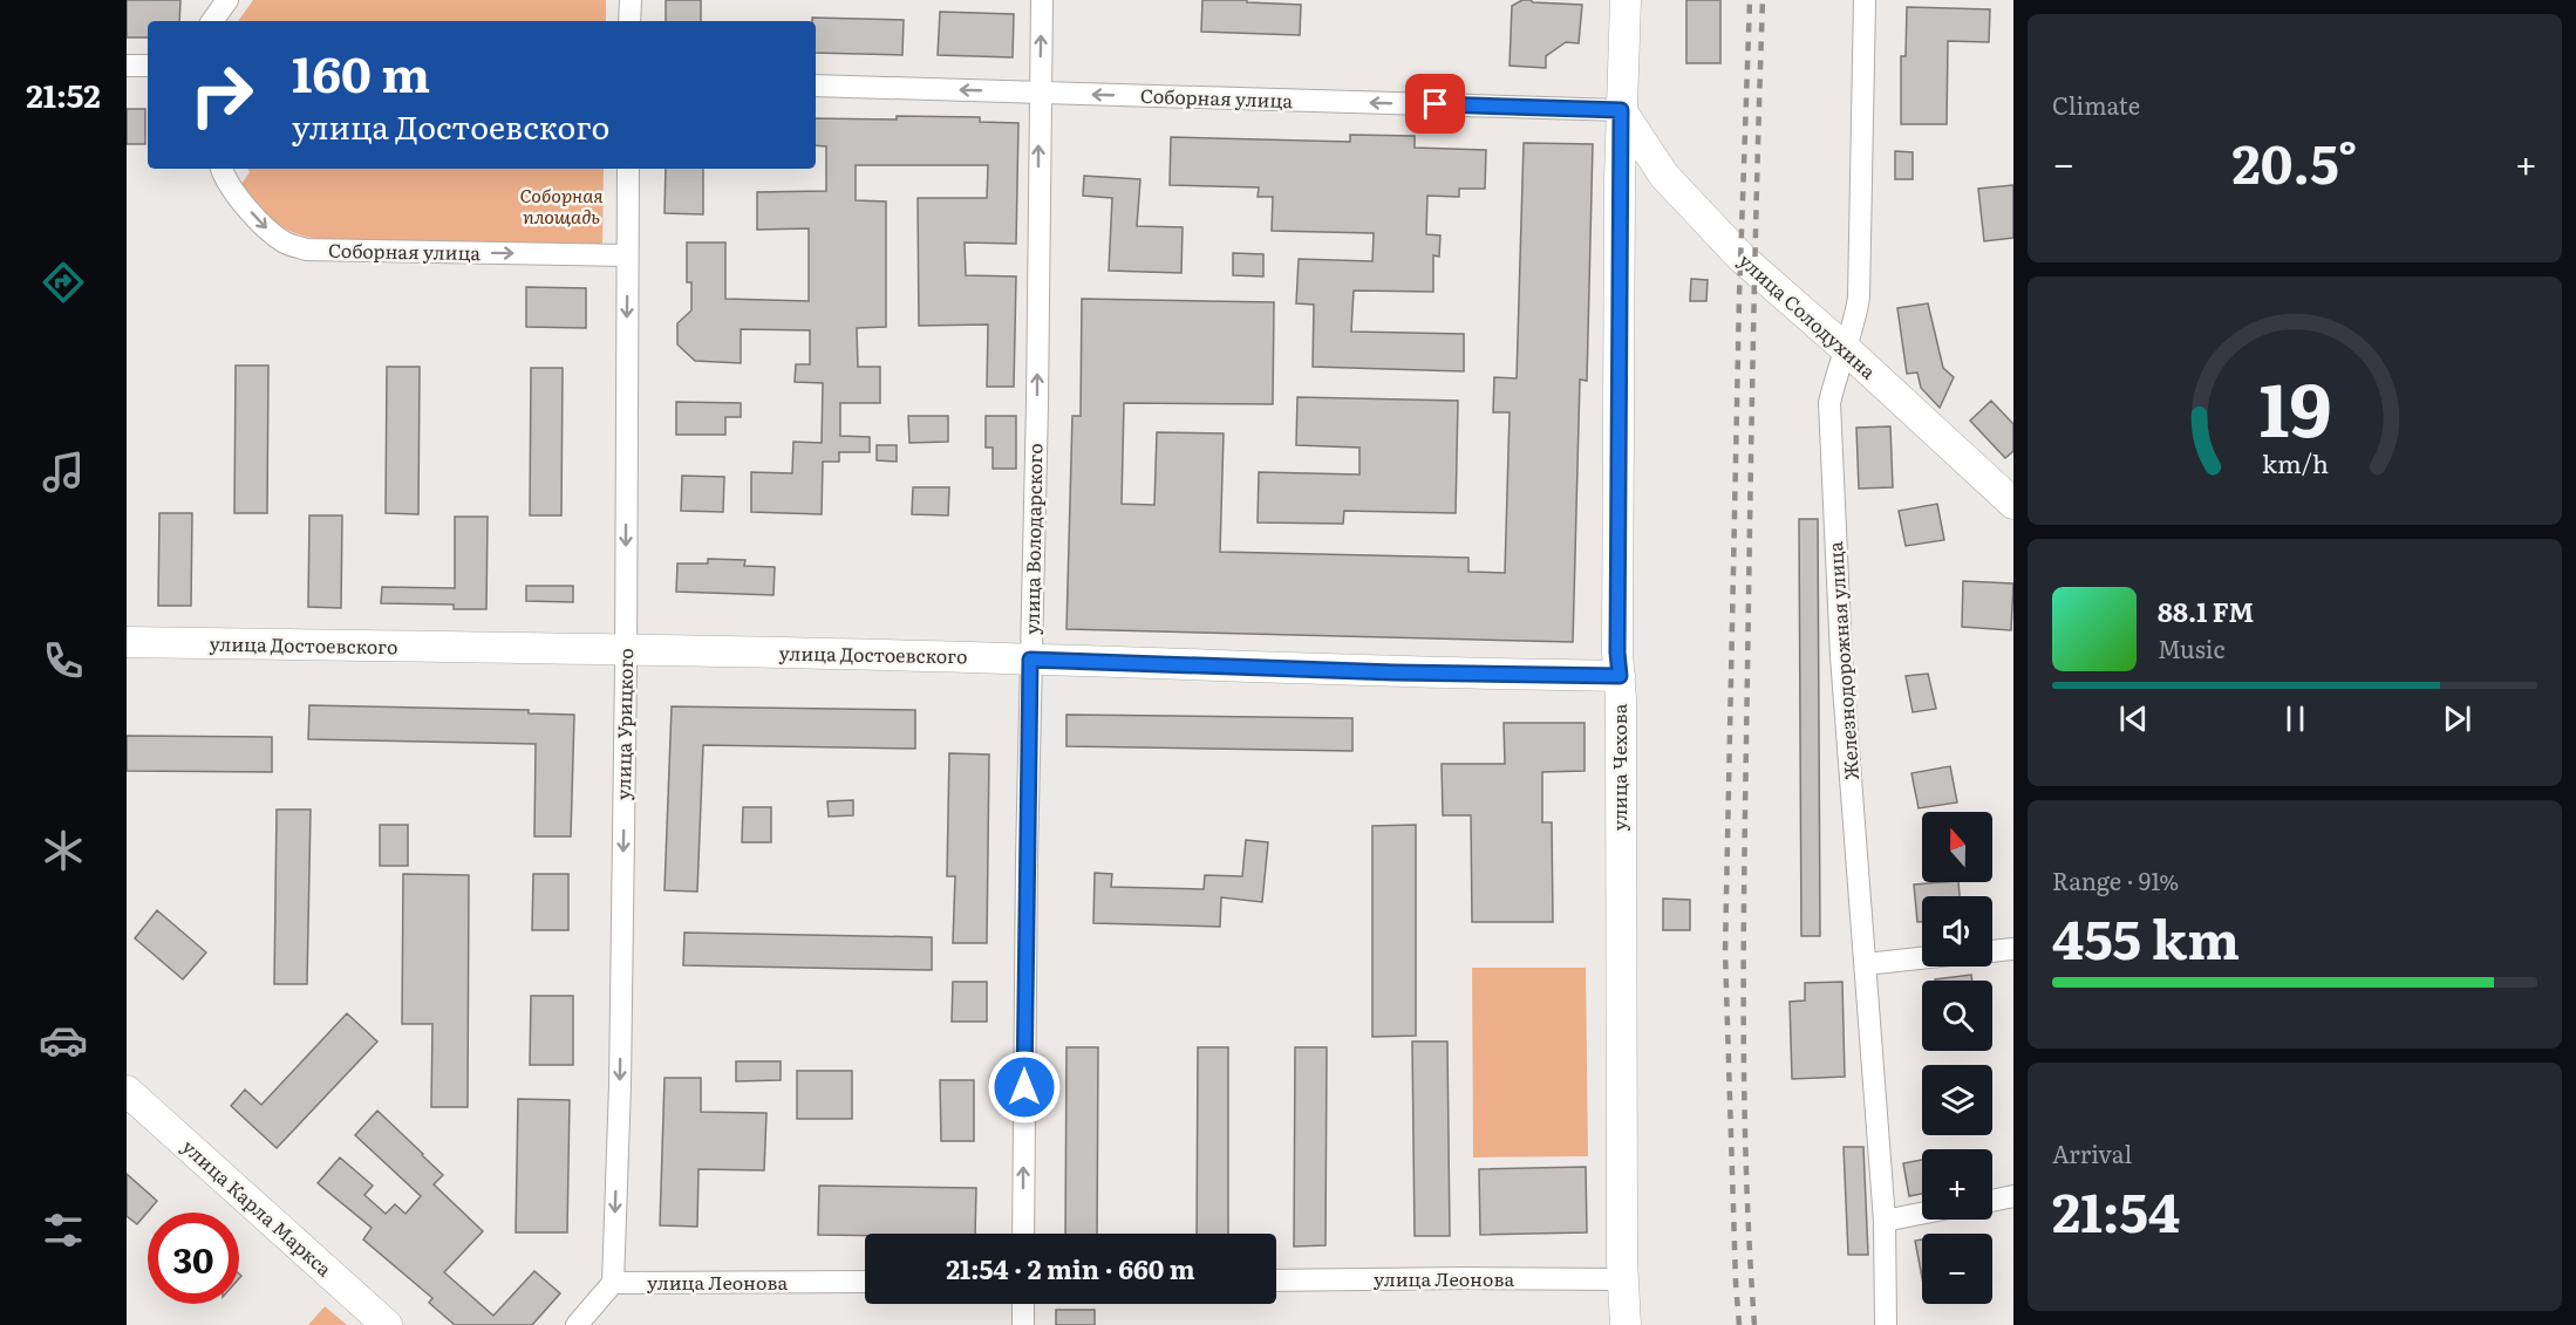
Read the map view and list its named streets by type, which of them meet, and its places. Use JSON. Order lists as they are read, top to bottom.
{
  "streets": {
    "street": [
      "Соборная улица",
      "улица Солодухина",
      "улица Володарского",
      "улица Достоевского",
      "Железнодорожная улица",
      "улица Урицкого",
      "улица Чехова",
      "улица Карла Маркса",
      "улица Леонова"
    ]
  },
  "crossings": [
    ["Соборная улица", "улица Солодухина"],
    ["Соборная улица", "улица Володарского"],
    ["Соборная улица", "улица Урицкого"],
    ["Соборная улица", "улица Чехова"],
    ["улица Солодухина", "Железнодорожная улица"],
    ["улица Солодухина", "улица Чехова"],
    ["улица Володарского", "улица Достоевского"],
    ["улица Достоевского", "улица Урицкого"],
    ["улица Достоевского", "улица Чехова"],
    ["улица Урицкого", "улица Леонова"],
    ["улица Чехова", "улица Леонова"]
  ],
  "one_way": ["улица Володарского", "улица Урицкого"],
  "parks": ["Соборная площадь"],
  "north": "top",
  "page": {
    "tabs": "21:52",
    "tile": [
      "Climate",
      ["Range · 91%", "455 km"],
      ["Arrival", "21:54"]
    ],
    "turn": ["160 m", "улица Достоевского"],
    "heat": ["−", "20.5°", "+"],
    "song": ["88.1 FM", "Music"],
    "map_buttons": ["+", "−"],
    "limit": "30",
    "trip": "21:54 · 2 min · 660 m",
    "gauge": ["19", "km/h"]
  }
}
